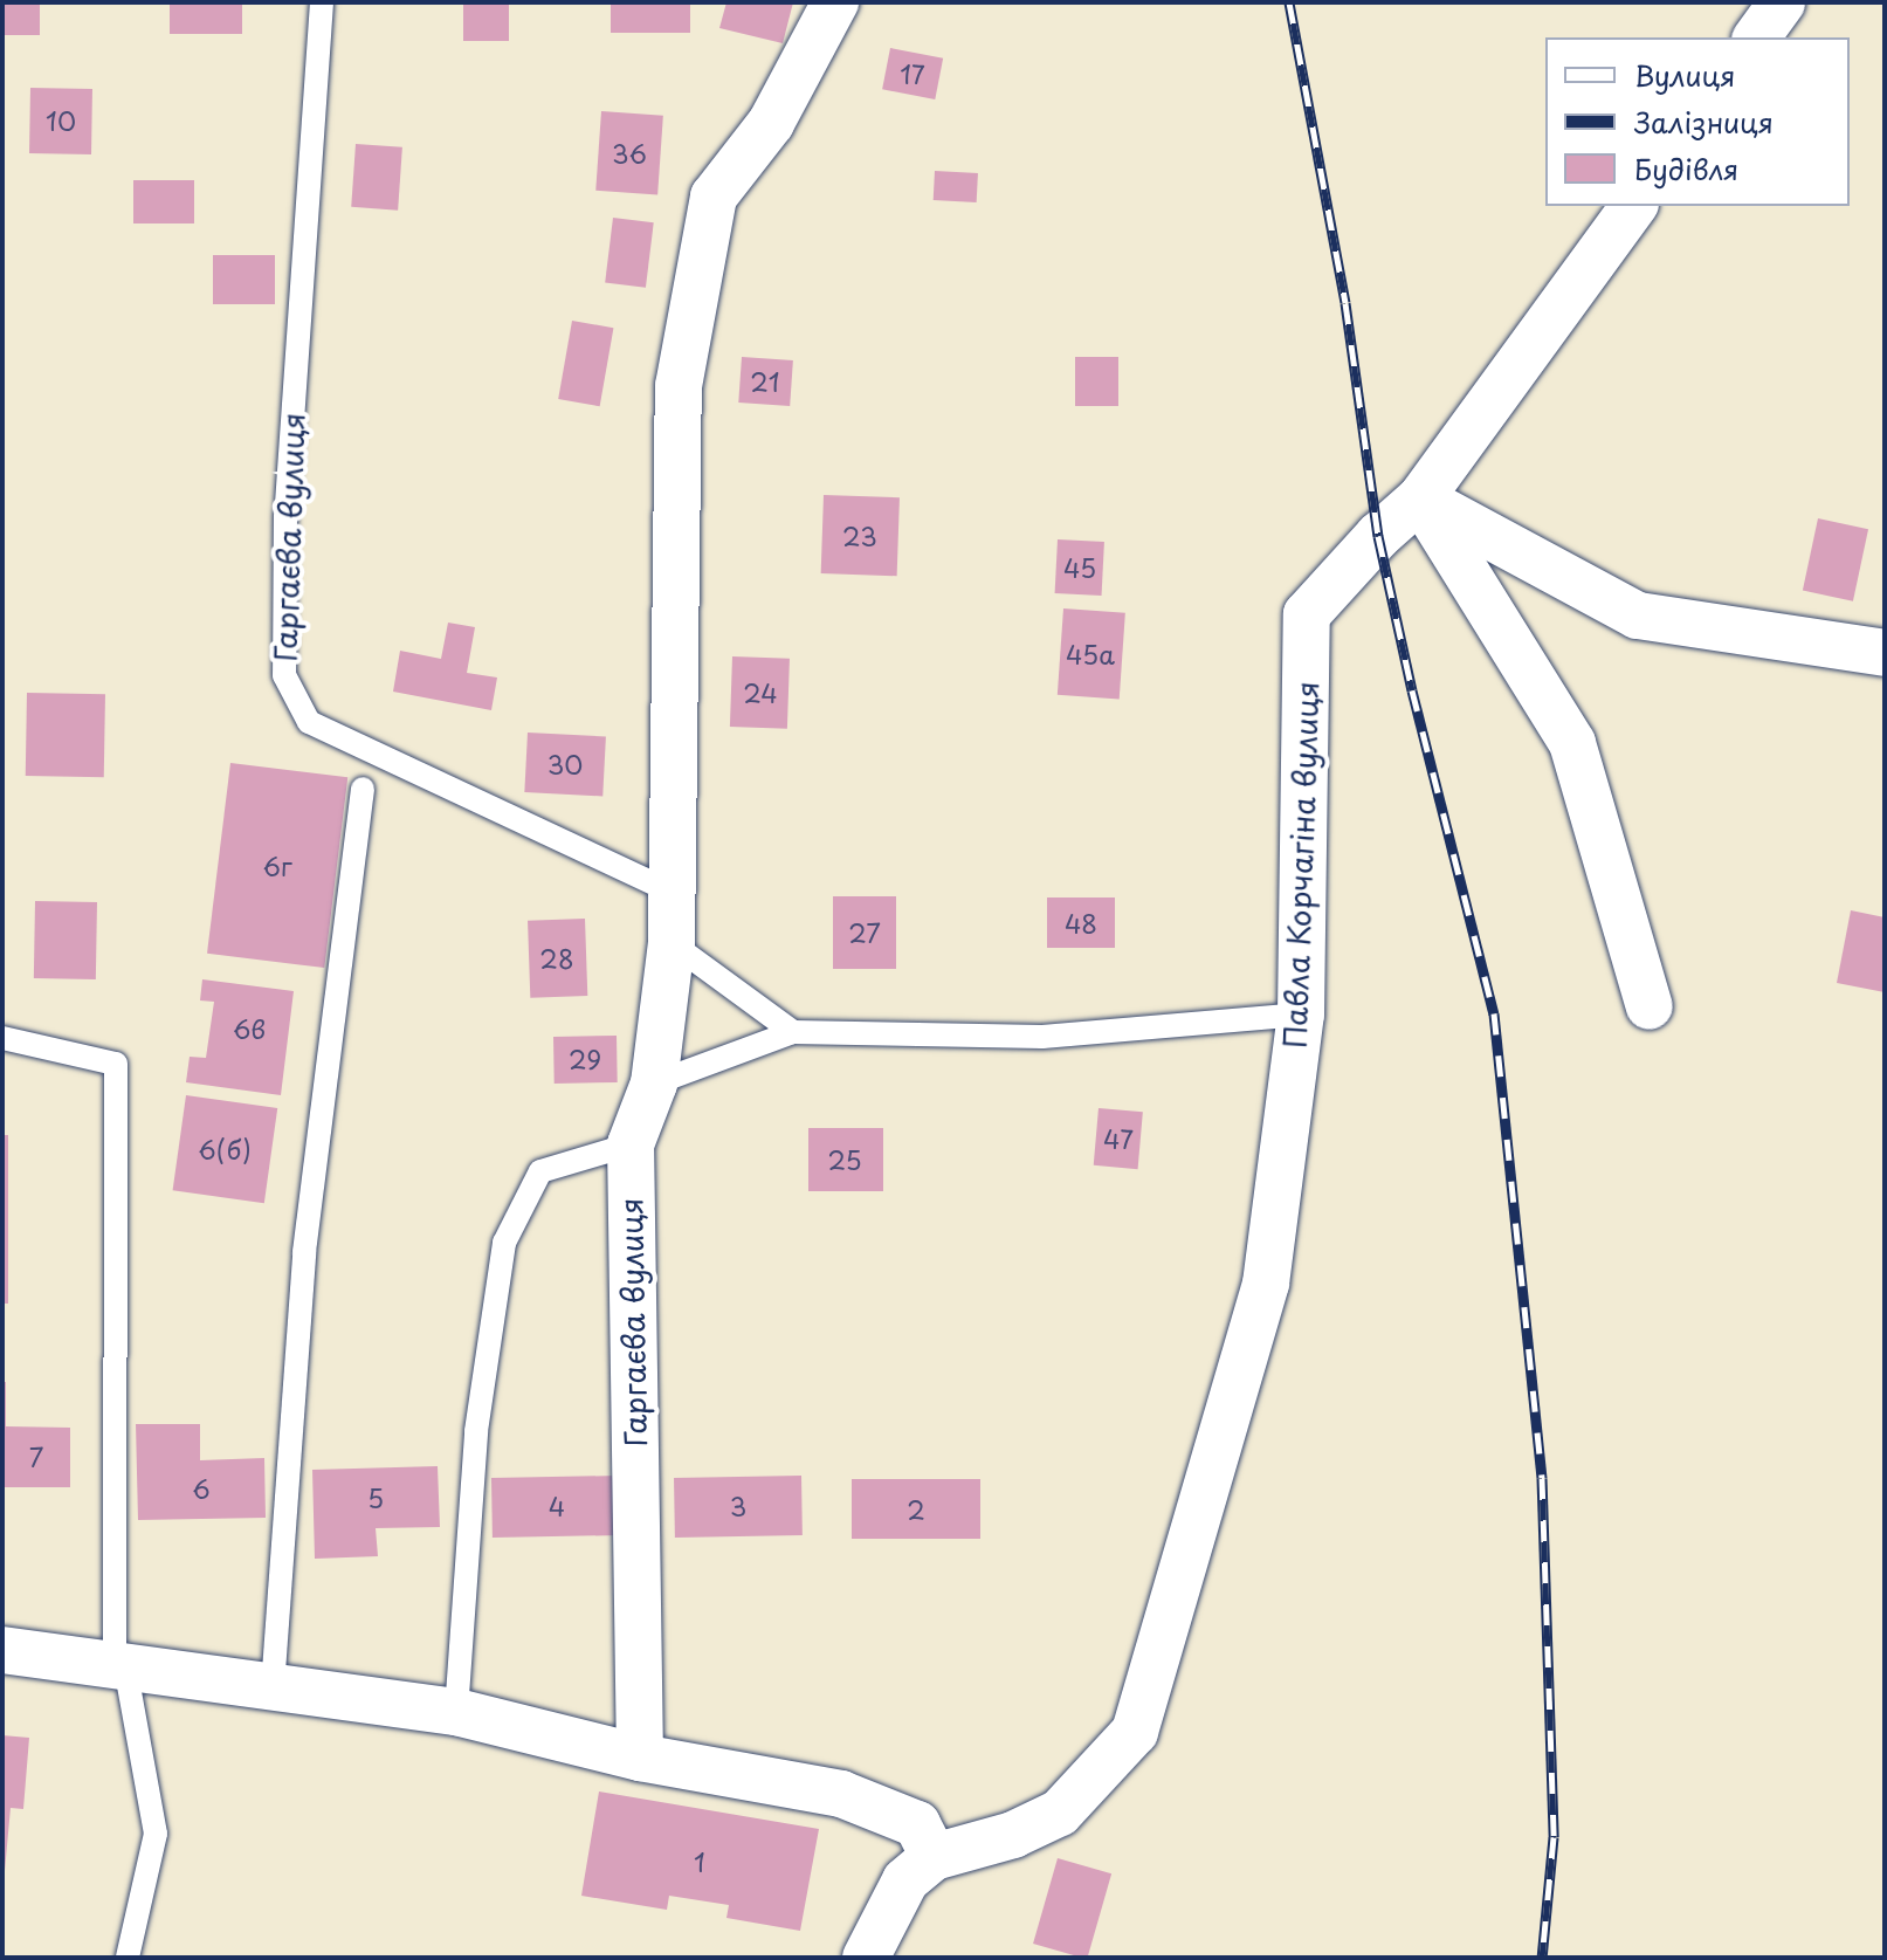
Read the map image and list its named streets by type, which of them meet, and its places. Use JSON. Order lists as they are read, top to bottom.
{
  "streets": {
    "street": ["Гаргаєва вулиця", "Павла Корчагіна вулиця"]
  },
  "house_numbers": [
    "17",
    "10",
    "36",
    "21",
    "23",
    "45",
    "45а",
    "24",
    "30",
    "6г",
    "48",
    "27",
    "28",
    "6в",
    "29",
    "47",
    "6(б)",
    "25",
    "7",
    "6",
    "5",
    "4",
    "3",
    "2",
    "1"
  ],
  "legend": ["Вулиця", "Залізниця", "Будівля"]
}
